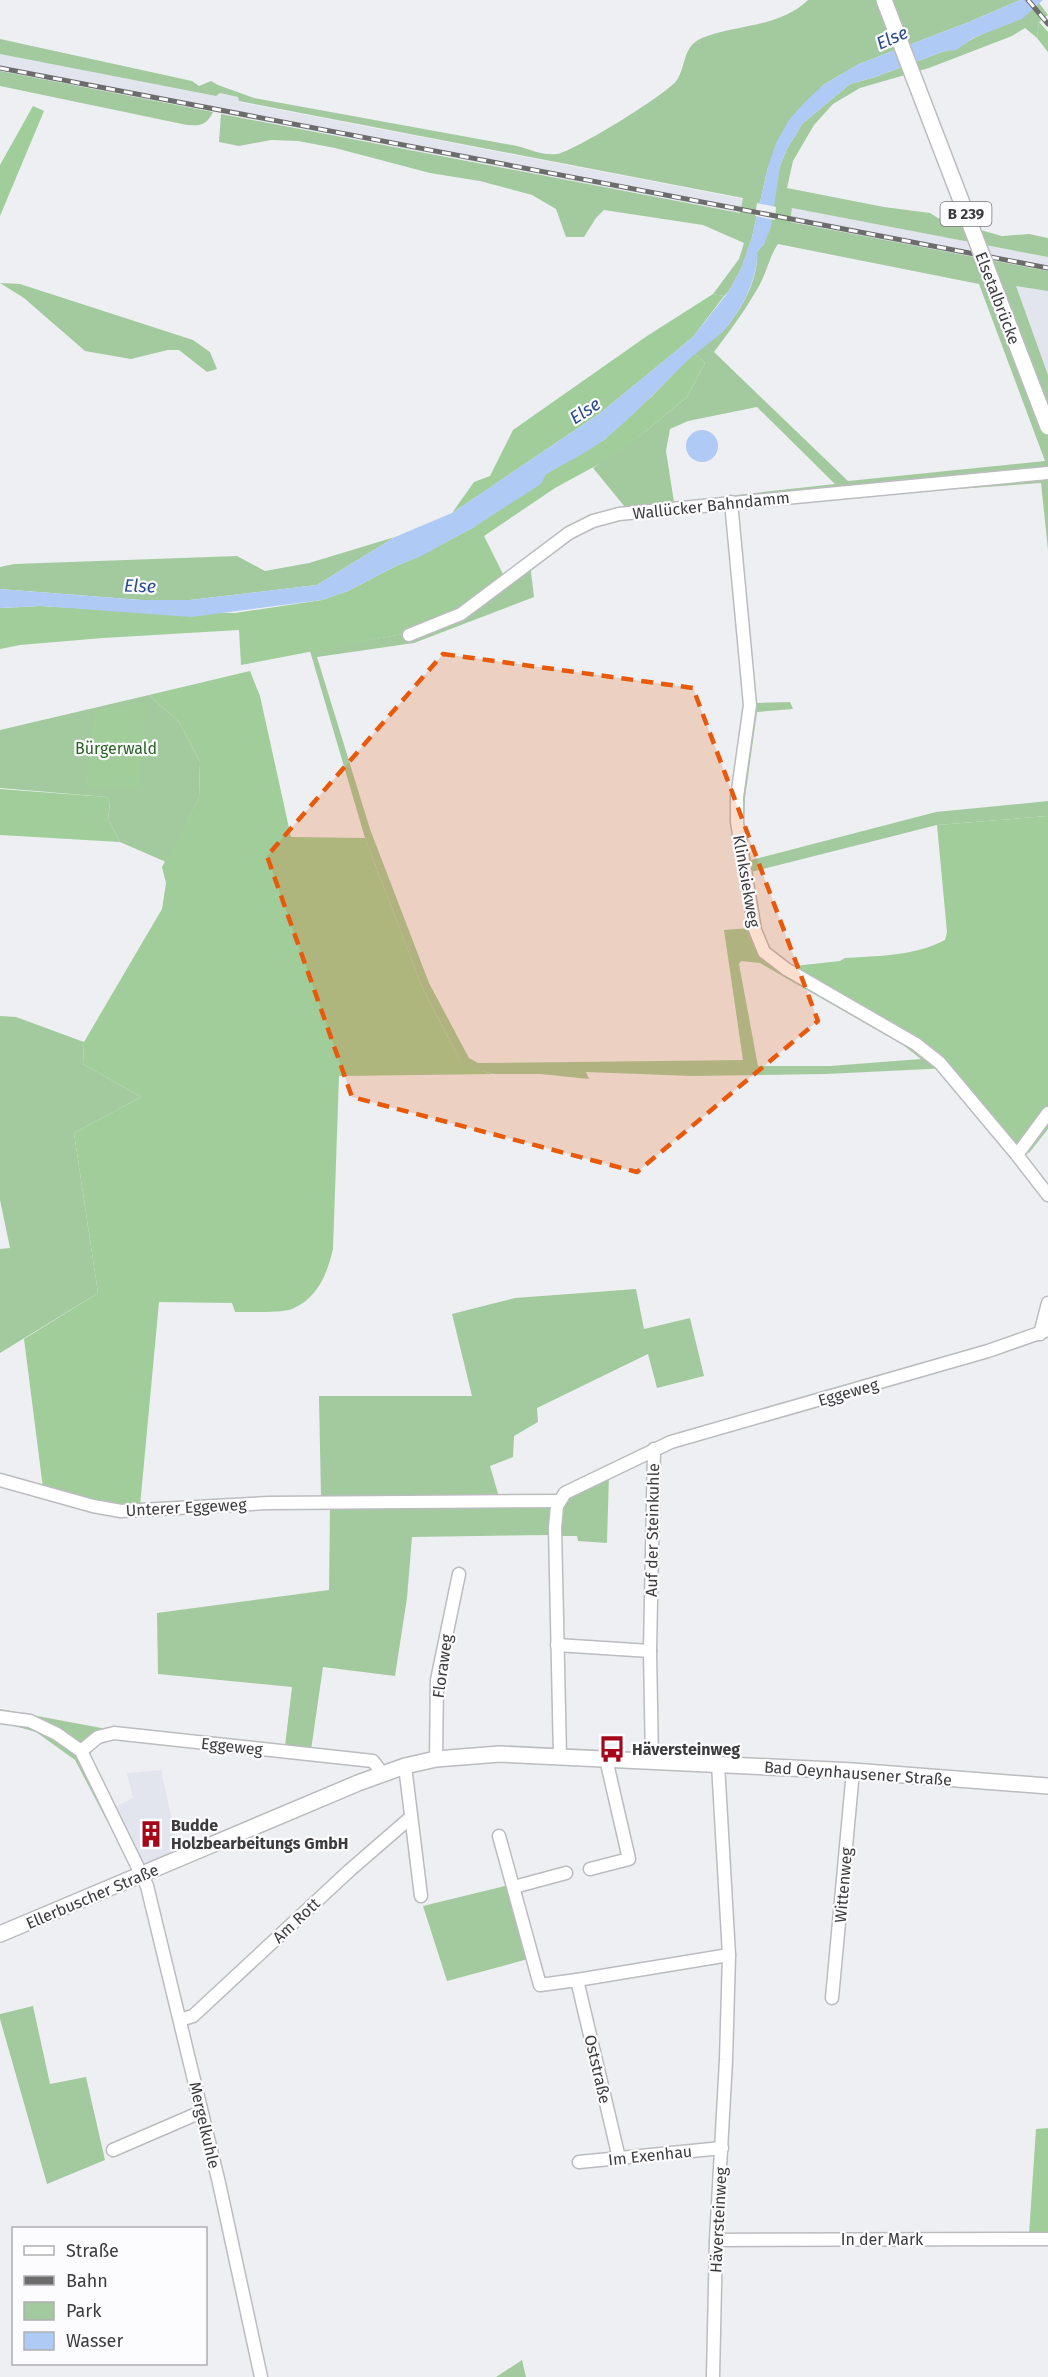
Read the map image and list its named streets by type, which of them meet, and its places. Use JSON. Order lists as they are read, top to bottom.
{
  "streets": {
    "main road": [
      "B 239",
      "Elsetalbrücke",
      "Bad Oeynhausener Straße",
      "Ellerbuscher Straße"
    ],
    "street": [
      "Wallücker Bahndamm",
      "Klinksiekweg",
      "Eggeweg",
      "Unterer Eggeweg",
      "Auf der Steinkuhle",
      "Floraweg",
      "Wittenweg",
      "Am Rott",
      "Oststraße",
      "Mergelkuhle",
      "Im Exenhau",
      "Häversteinweg",
      "In der Mark"
    ]
  },
  "crossings": [
    ["Wallücker Bahndamm", "Klinksiekweg"],
    ["Eggeweg", "Auf der Steinkuhle"],
    ["Eggeweg", "Bad Oeynhausener Straße"],
    ["Eggeweg", "Ellerbuscher Straße"],
    ["Unterer Eggeweg", "Auf der Steinkuhle"],
    ["Auf der Steinkuhle", "Bad Oeynhausener Straße"],
    ["Floraweg", "Bad Oeynhausener Straße"],
    ["Bad Oeynhausener Straße", "Wittenweg"],
    ["Bad Oeynhausener Straße", "Ellerbuscher Straße"],
    ["Bad Oeynhausener Straße", "Häversteinweg"],
    ["Ellerbuscher Straße", "Mergelkuhle"],
    ["Am Rott", "Mergelkuhle"],
    ["Oststraße", "Im Exenhau"],
    ["Im Exenhau", "Häversteinweg"],
    ["Häversteinweg", "In der Mark"]
  ],
  "water": ["Else"],
  "parks": ["Bürgerwald"],
  "places": {
    "bus stop": ["Häversteinweg"],
    "building": ["Budde Holzbearbeitungs GmbH"]
  },
  "legend": [
    "Straße",
    "Bahn",
    "Park",
    "Wasser"
  ]
}
